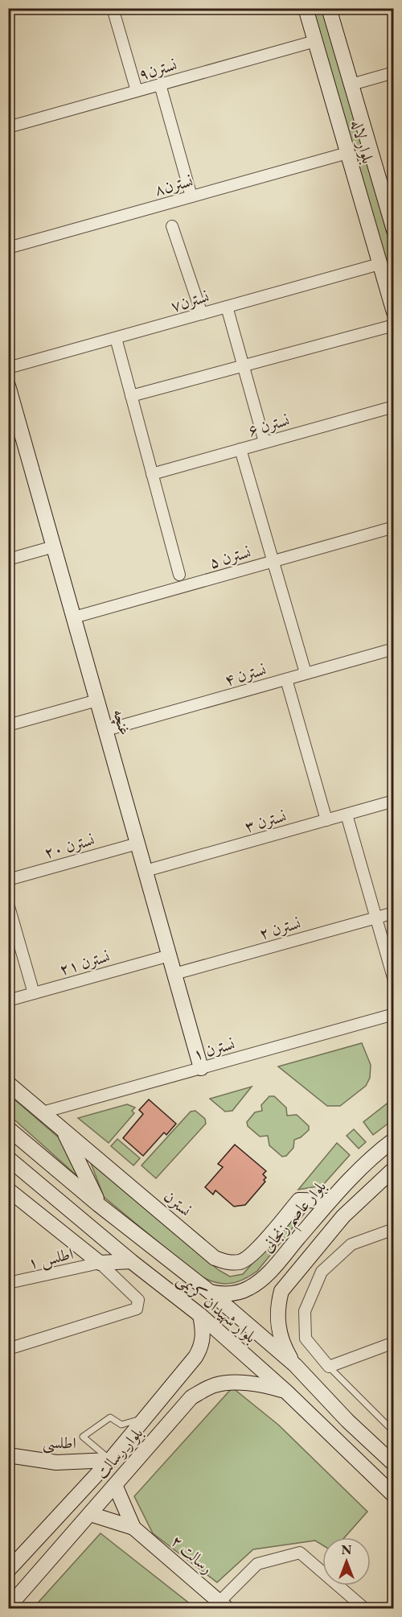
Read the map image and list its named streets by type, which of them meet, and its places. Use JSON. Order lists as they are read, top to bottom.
{
  "streets": {
    "main road": [
      "بلوار لاله",
      "غنچه",
      "نسترن",
      "بلوار عاصم زنجانی",
      "بلوار شهیدان کریمی",
      "اطلسی",
      "بلوار رسالت",
      "رسالت ۲"
    ],
    "street": [
      "نسترن۹",
      "نسترن۸",
      "نسترن۷",
      "نسترن ۶",
      "نسترن ۵",
      "نسترن ۴",
      "نسترن ۳",
      "نسترن ۲۰",
      "نسترن ۲",
      "نسترن ۲۱",
      "نسترن ۱",
      "اطلس ۱"
    ]
  },
  "crossings": [
    ["نسترن۹", "بلوار لاله"],
    ["بلوار لاله", "نسترن۸"],
    ["بلوار لاله", "نسترن۷"],
    ["نسترن ۵", "غنچه"],
    ["نسترن ۴", "غنچه"],
    ["غنچه", "نسترن ۳"],
    ["غنچه", "نسترن ۲۰"],
    ["غنچه", "نسترن ۲"],
    ["غنچه", "نسترن ۲۱"],
    ["غنچه", "نسترن ۱"],
    ["نسترن ۱", "نسترن"],
    ["نسترن", "بلوار عاصم زنجانی"],
    ["بلوار عاصم زنجانی", "بلوار شهیدان کریمی"],
    ["بلوار شهیدان کریمی", "بلوار رسالت"],
    ["اطلسی", "بلوار رسالت"]
  ],
  "north": "top"
}
